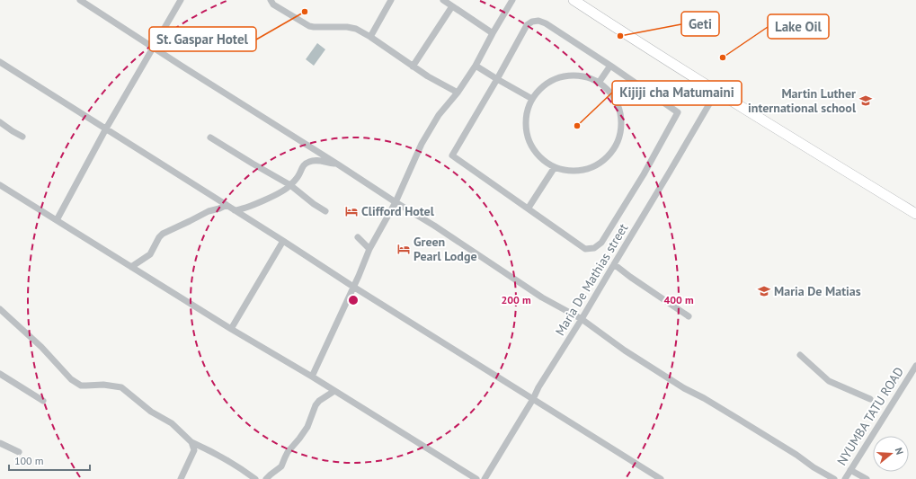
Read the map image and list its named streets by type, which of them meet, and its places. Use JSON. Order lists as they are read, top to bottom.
{
  "streets": {
    "street": ["Maria De Mathias street", "NYUMBA TATU ROAD"]
  },
  "places": {
    "other": [
      "St. Gaspar Hotel",
      "Geti",
      "Lake Oil",
      "Kijiji cha Matumaini"
    ],
    "school or university": ["Martin Luther international school", "Maria De Matias"],
    "hotel": ["Clifford Hotel", "Green Pearl Lodge"]
  },
  "scale_bar": "100 m",
  "north": "right",
  "rings": ["200 m", "400 m"]
}
